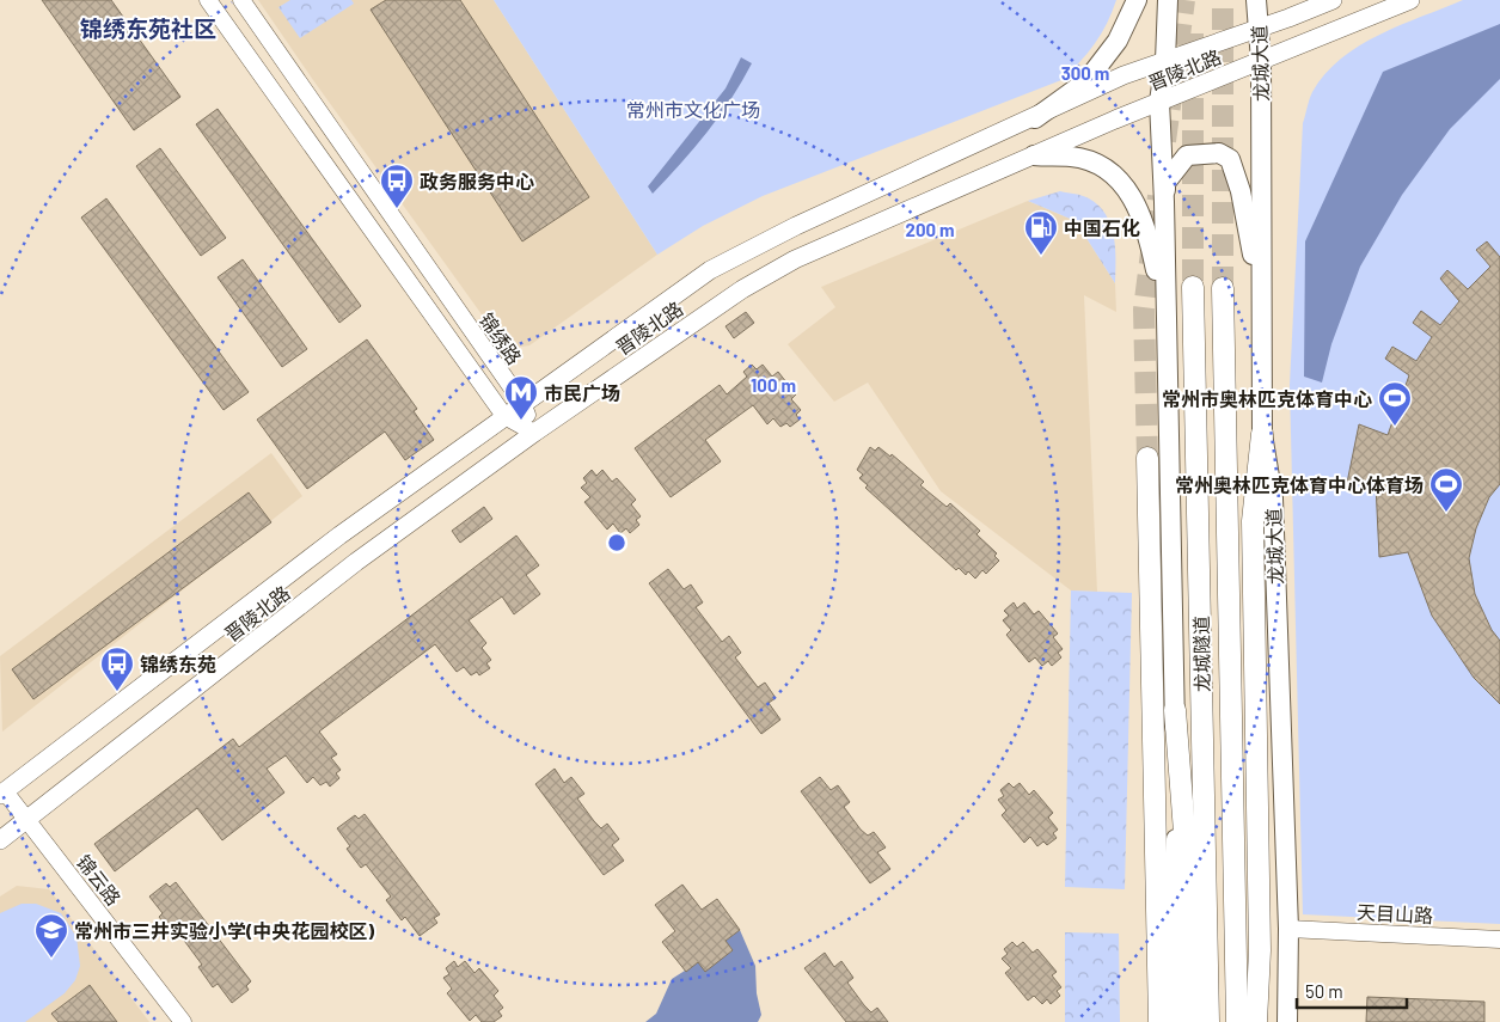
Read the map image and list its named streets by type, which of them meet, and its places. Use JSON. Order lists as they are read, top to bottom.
{
  "streets": {
    "highway": ["龙城隧道"],
    "main road": ["龙城大道", "晋陵北路"],
    "street": ["锦绣路", "锦云路", "天目山路"]
  },
  "crossings": [
    ["龙城大道", "晋陵北路"],
    ["龙城大道", "天目山路"],
    ["晋陵北路", "锦绣路"],
    ["晋陵北路", "锦云路"]
  ],
  "districts": ["锦绣东苑社区"],
  "parks": ["常州市文化广场"],
  "places": {
    "bus stop": ["政务服务中心", "锦绣东苑"],
    "fuel station": ["中国石化"],
    "metro station": ["市民广场"],
    "sports": ["常州市奥林匹克体育中心", "常州奥林匹克体育中心体育场"],
    "school or university": ["常州市三井实验小学(中央花园校区)"]
  },
  "scale_bar": "50 m",
  "rings": ["300 m", "200 m", "100 m"]
}
